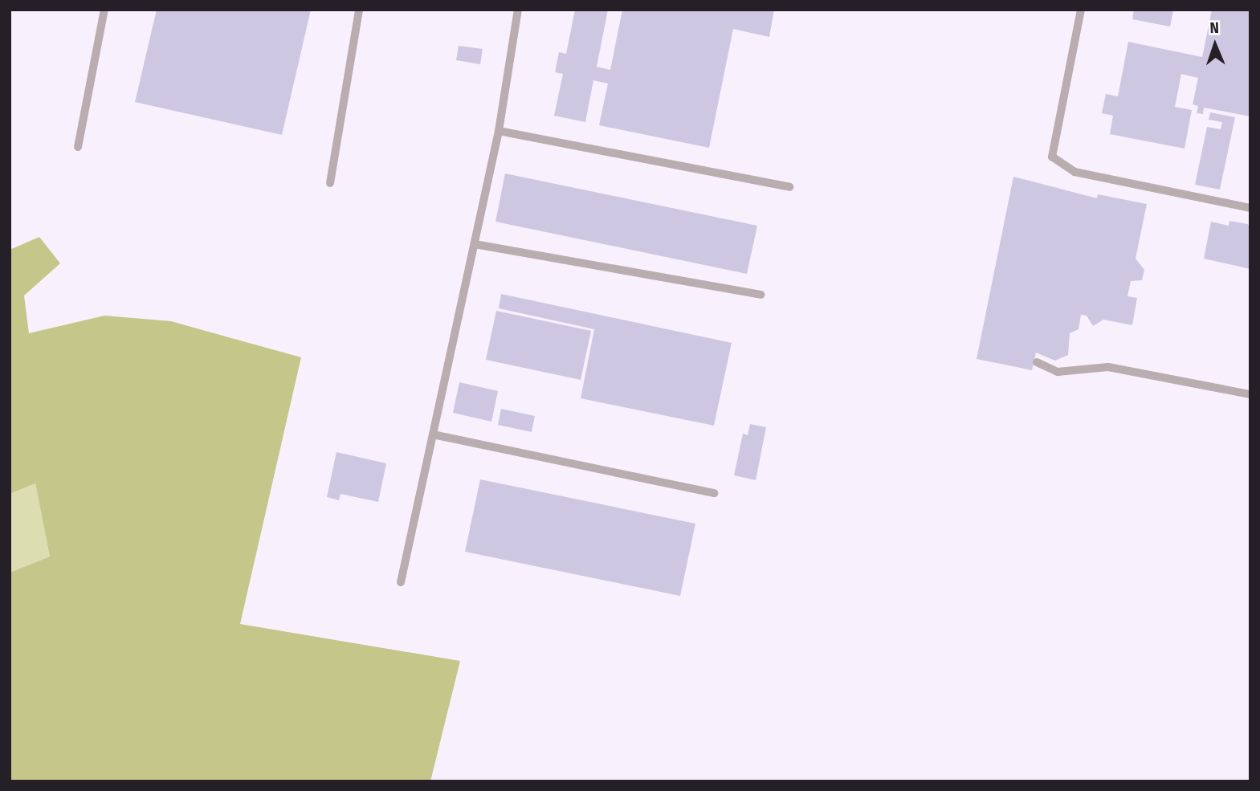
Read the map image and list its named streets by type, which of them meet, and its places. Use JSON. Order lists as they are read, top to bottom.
{
  "north": "top"
}
